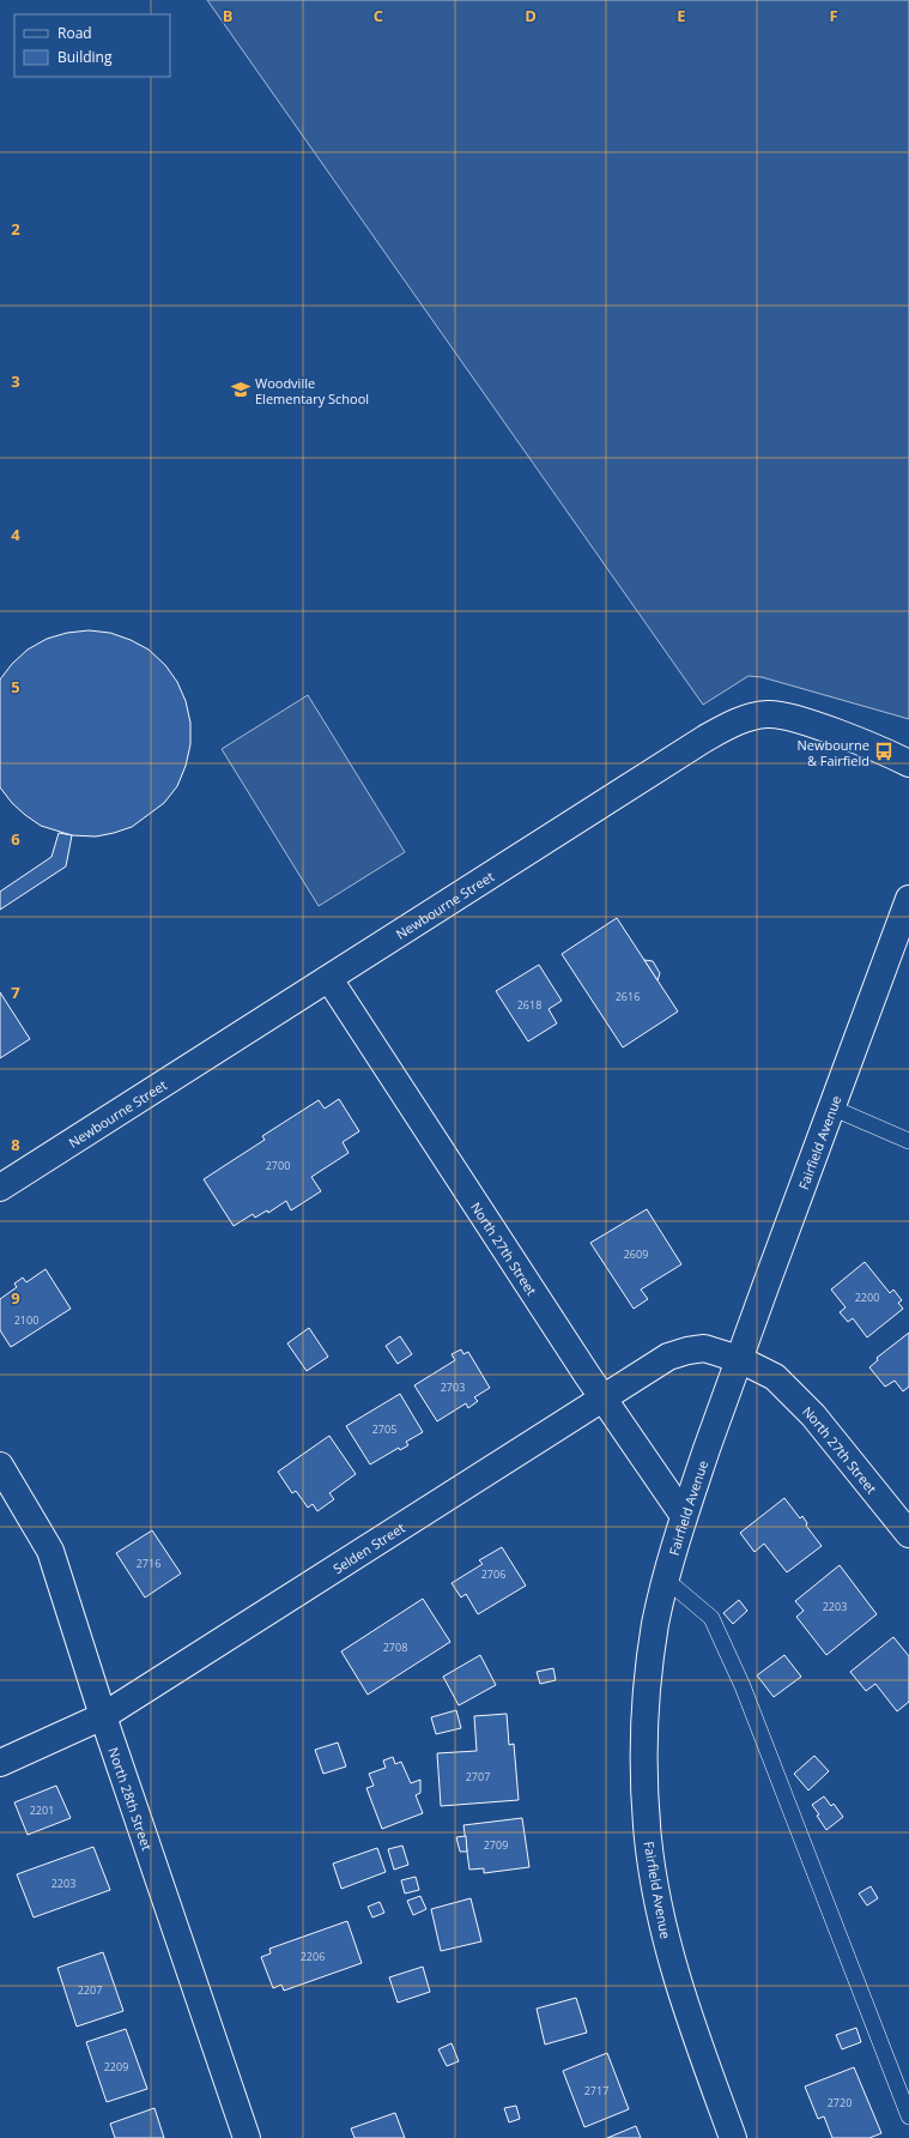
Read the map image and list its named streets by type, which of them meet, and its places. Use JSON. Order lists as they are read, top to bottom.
{
  "streets": {
    "street": [
      "Newbourne Street",
      "Fairfield Avenue",
      "North 27th Street",
      "Selden Street",
      "North 28th Street"
    ]
  },
  "crossings": [
    ["Newbourne Street", "North 27th Street"],
    ["Fairfield Avenue", "North 27th Street"],
    ["Fairfield Avenue", "Selden Street"],
    ["North 27th Street", "Selden Street"],
    ["Selden Street", "North 28th Street"]
  ],
  "places": {
    "school or university": ["Woodville Elementary School"],
    "bus stop": ["Newbourne & Fairfield"]
  },
  "house_numbers": [
    "2616",
    "2618",
    "2700",
    "2609",
    "2200",
    "2100",
    "2703",
    "2705",
    "2716",
    "2706",
    "2203",
    "2708",
    "2707",
    "2201",
    "2709",
    "2203",
    "2206",
    "2207",
    "2209",
    "2717",
    "2720"
  ],
  "legend": ["Road", "Building"],
  "grid": {
    "columns": [
      "B",
      "C",
      "D",
      "E",
      "F"
    ],
    "rows": [
      "2",
      "3",
      "4",
      "5",
      "6",
      "7",
      "8",
      "9"
    ]
  }
}
